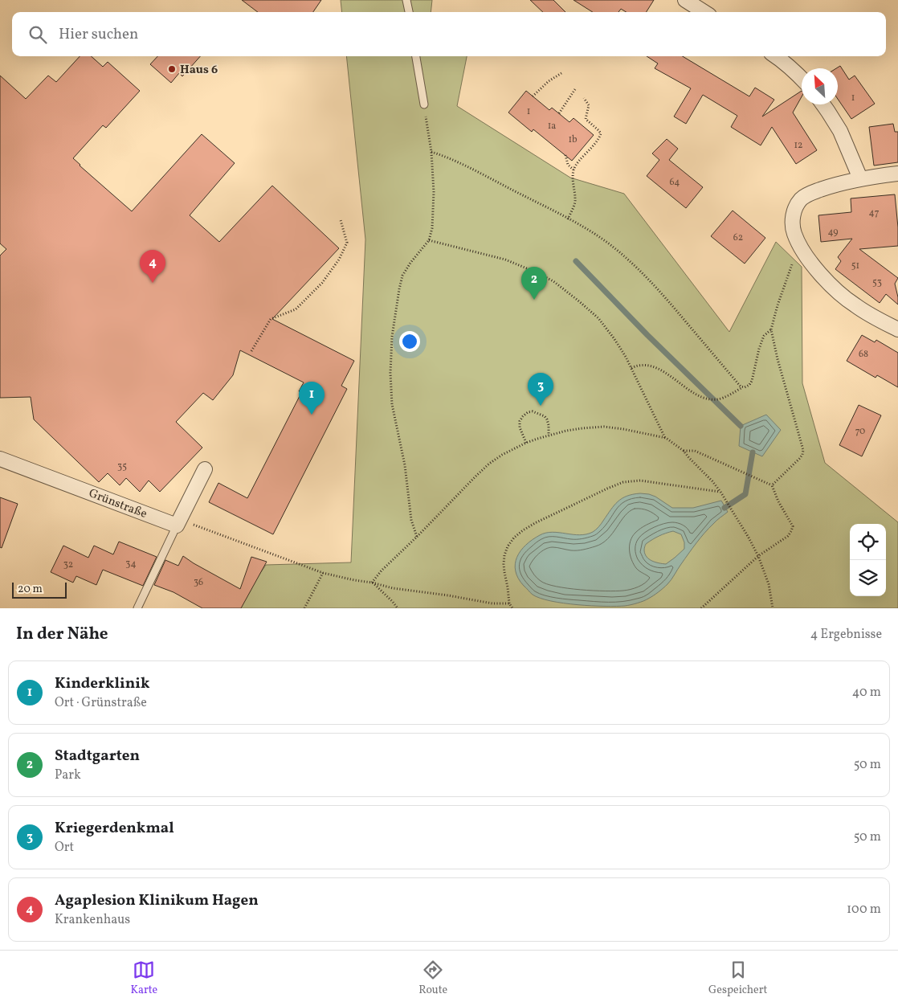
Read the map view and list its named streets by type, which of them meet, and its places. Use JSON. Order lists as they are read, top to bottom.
{
  "streets": {
    "street": ["Grünstraße"]
  },
  "places": ["Haus 6"],
  "house_numbers": [
    "1",
    "1",
    "1a",
    "1b",
    "12",
    "64",
    "47",
    "49",
    "62",
    "51",
    "53",
    "68",
    "70",
    "35",
    "34",
    "32",
    "36"
  ],
  "scale_bar": "20 m",
  "north": "top left",
  "page": {
    "search": "Hier suchen",
    "pins": [
      "4",
      "2",
      "3",
      "1"
    ],
    "scale": "20 m",
    "heading": ["In der Nähe", "4 Ergebnisse"],
    "list": [
      {
        "mark": "1",
        "name": "Kinderklinik",
        "note": "Ort · Grünstraße",
        "value": "40 m"
      },
      {
        "mark": "2",
        "name": "Stadtgarten",
        "note": "Park",
        "value": "50 m"
      },
      {
        "mark": "3",
        "name": "Kriegerdenkmal",
        "note": "Ort",
        "value": "50 m"
      },
      {
        "mark": "4",
        "name": "Agaplesion Klinikum Hagen",
        "note": "Krankenhaus",
        "value": "100 m"
      }
    ],
    "nav": ["Karte", "Route", "Gespeichert"]
  }
}
